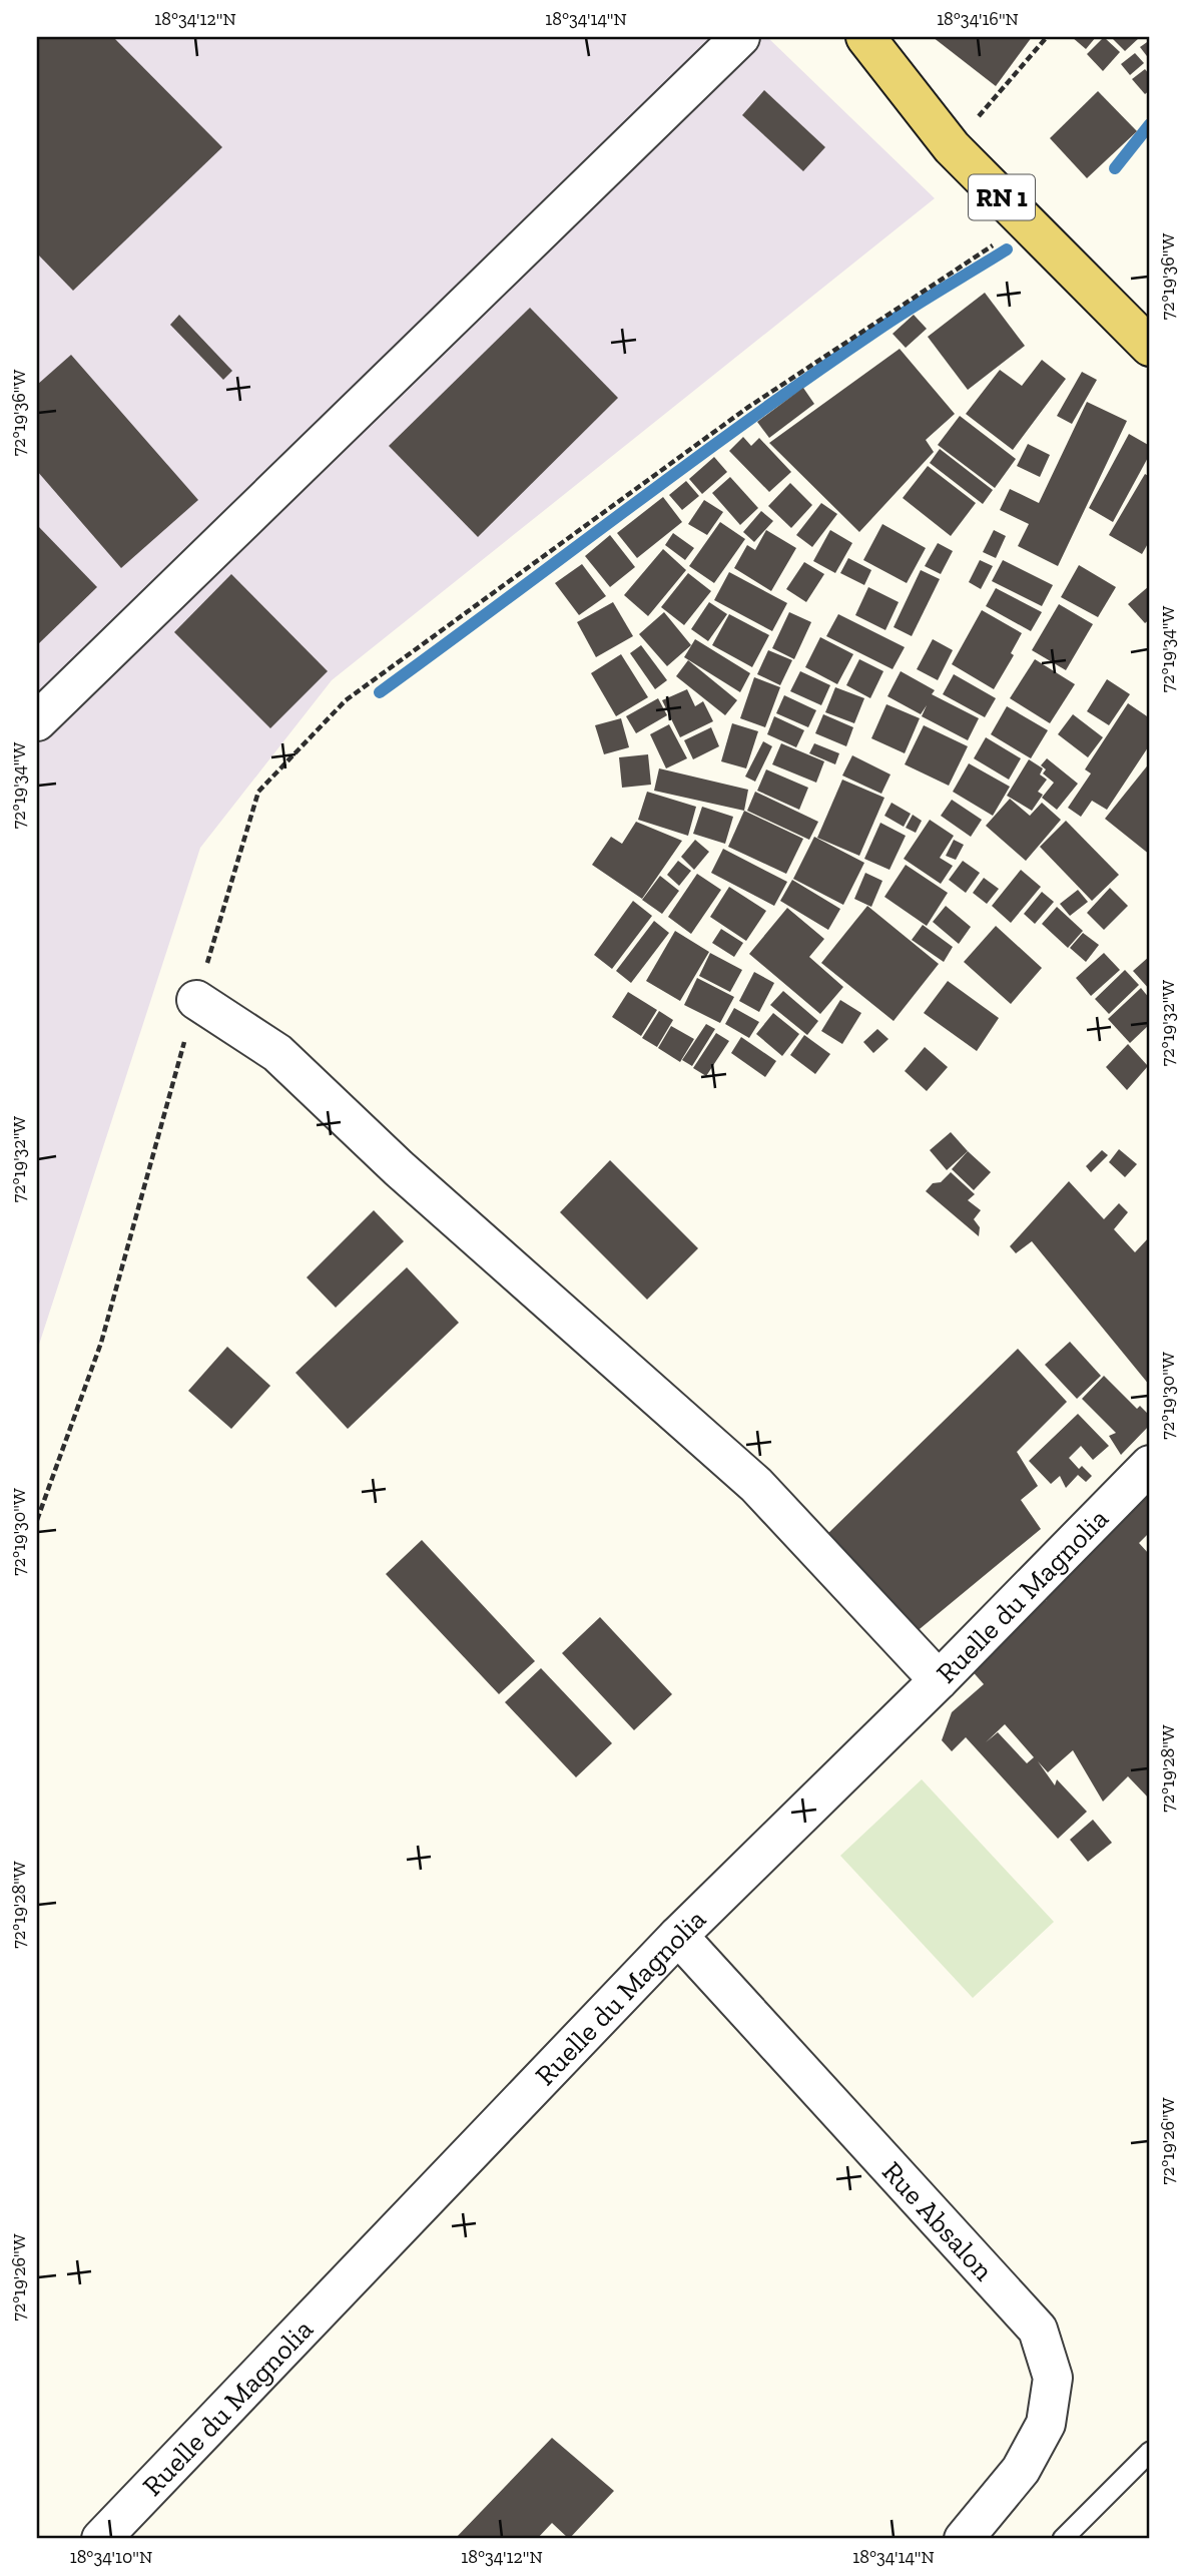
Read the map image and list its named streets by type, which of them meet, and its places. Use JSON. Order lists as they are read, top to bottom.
{
  "streets": {
    "main road": ["RN 1"],
    "street": ["Ruelle du Magnolia", "Rue Absalon"]
  },
  "crossings": [
    ["Ruelle du Magnolia", "Rue Absalon"]
  ],
  "coordinates": [
    "18°34'12\"N",
    "18°34'14\"N",
    "18°34'16\"N",
    "72°19'36\"W",
    "72°19'34\"W",
    "72°19'32\"W",
    "72°19'30\"W",
    "72°19'28\"W",
    "72°19'26\"W",
    "18°34'10\"N"
  ]
}
